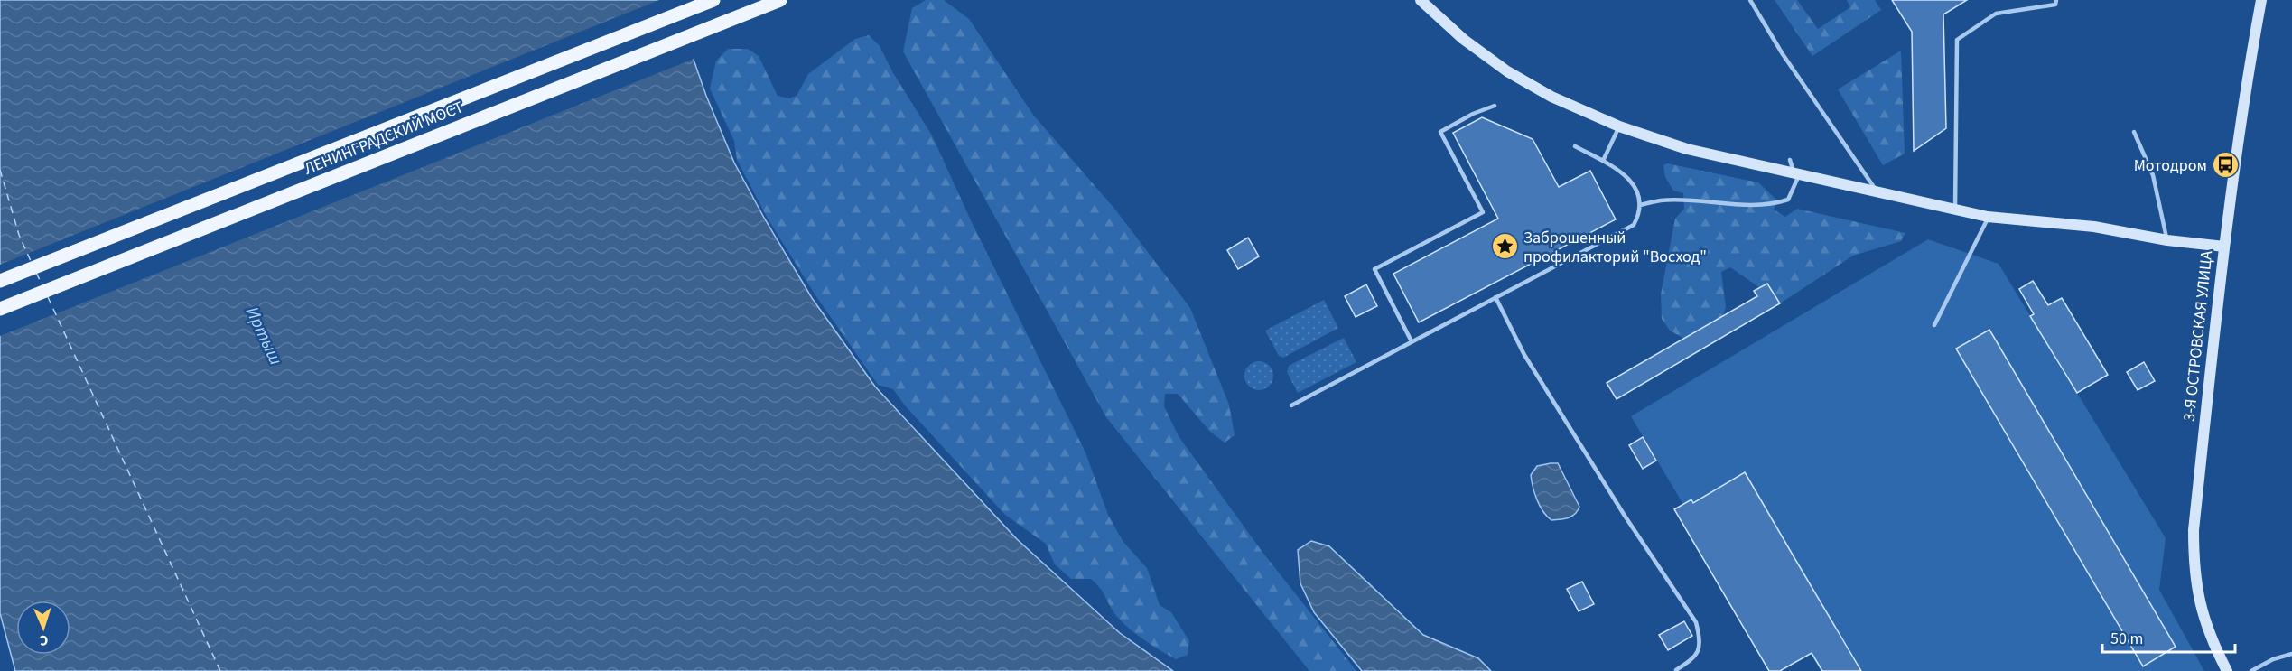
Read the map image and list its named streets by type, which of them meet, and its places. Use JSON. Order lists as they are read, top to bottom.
{
  "streets": {
    "main road": ["ЛЕНИНГРАДСКИЙ МОСТ"],
    "street": ["3-Я ОСТРОВСКАЯ УЛИЦА"]
  },
  "water": ["Иртыш"],
  "places": {
    "bus stop": ["Мотодром"],
    "place": ["Заброшенный профилакторий \"Восход\""]
  },
  "scale_bar": "50 m",
  "north": "bottom"
}
